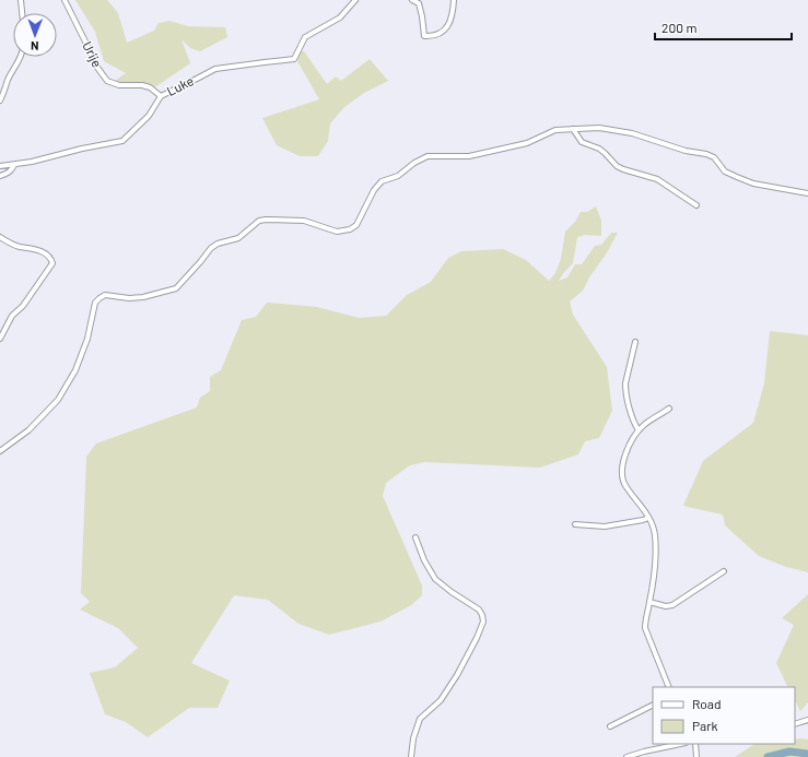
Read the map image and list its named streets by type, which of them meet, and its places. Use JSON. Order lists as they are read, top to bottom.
{
  "streets": {
    "street": ["Urije", "Luke"]
  },
  "crossings": [
    ["Urije", "Luke"]
  ],
  "legend": ["Road", "Park"],
  "scale_bar": "200 m",
  "north": "bottom"
}
